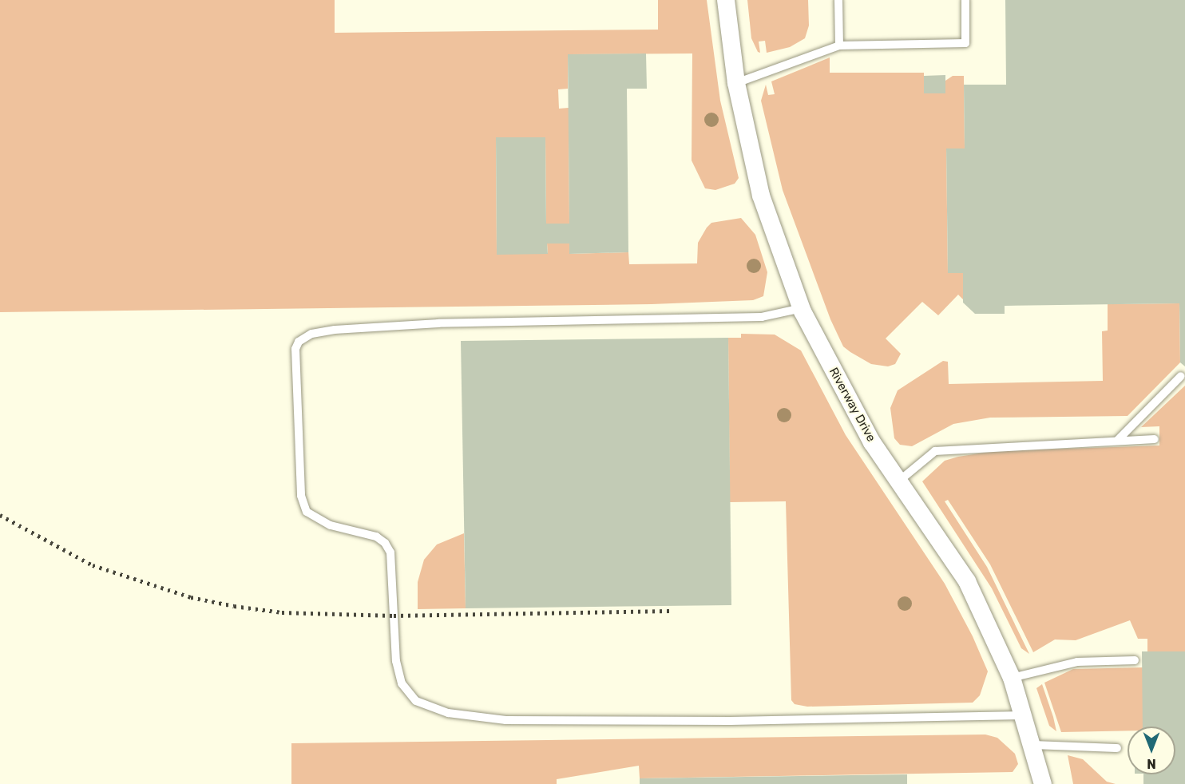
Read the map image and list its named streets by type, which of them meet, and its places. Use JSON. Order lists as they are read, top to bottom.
{
  "streets": {
    "street": ["Riverway Drive"]
  },
  "north": "bottom"
}
